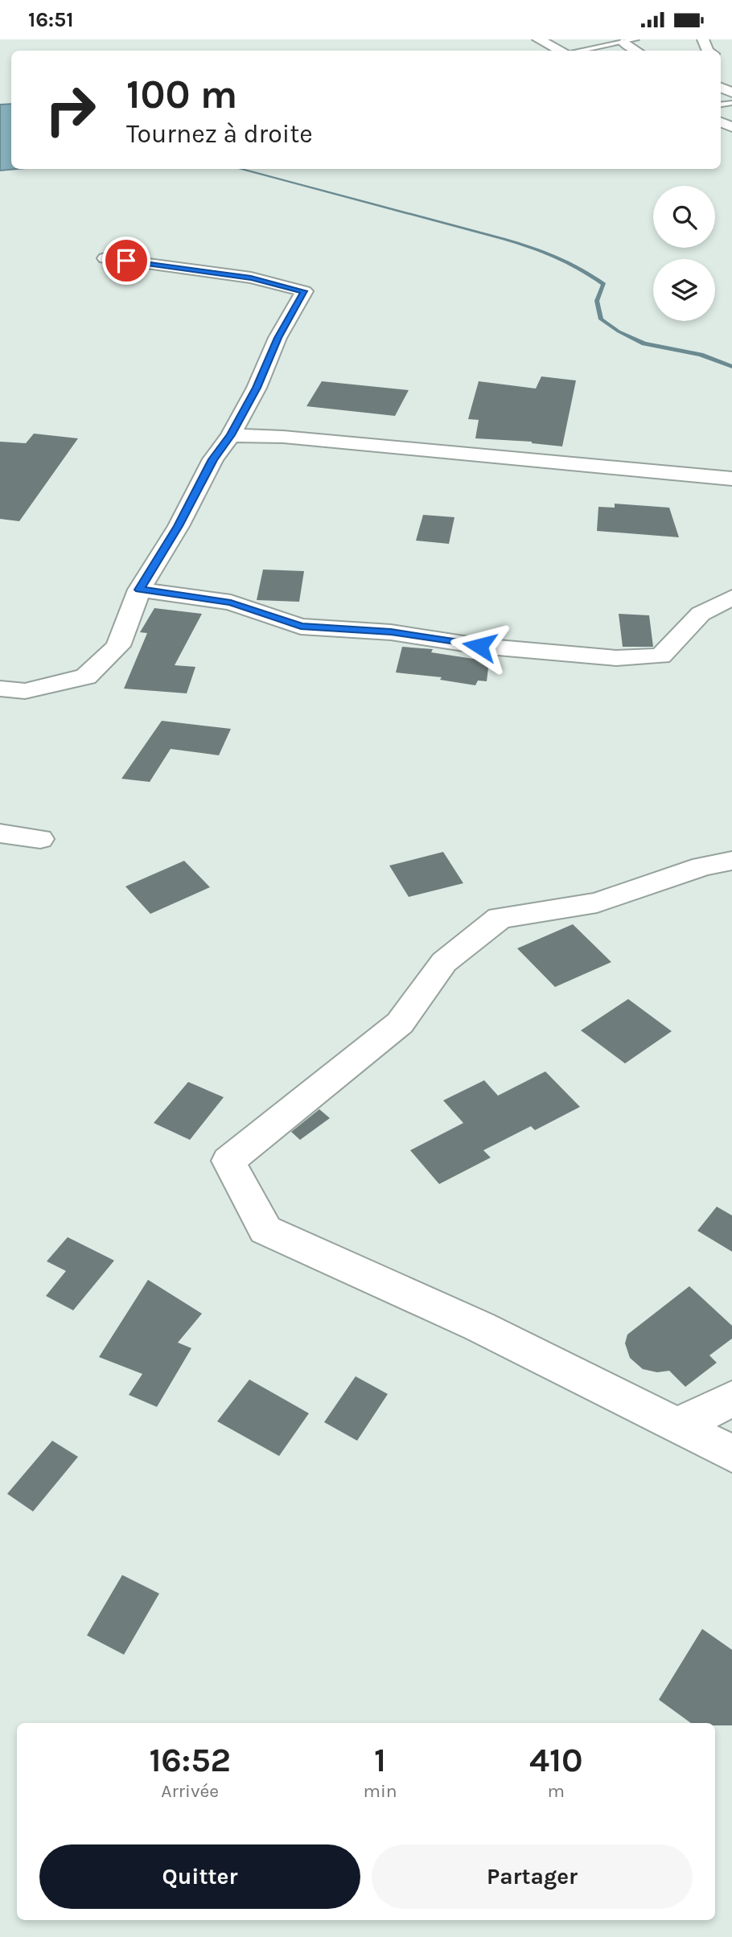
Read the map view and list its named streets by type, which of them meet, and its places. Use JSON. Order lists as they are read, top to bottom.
{
  "page": {
    "status": "16:51",
    "turn": ["100 m", "Tournez à droite"],
    "eta": [
      "16:52",
      "Arrivée",
      "1",
      "min",
      "410",
      "m"
    ],
    "buttons": ["Quitter", "Partager"]
  }
}
